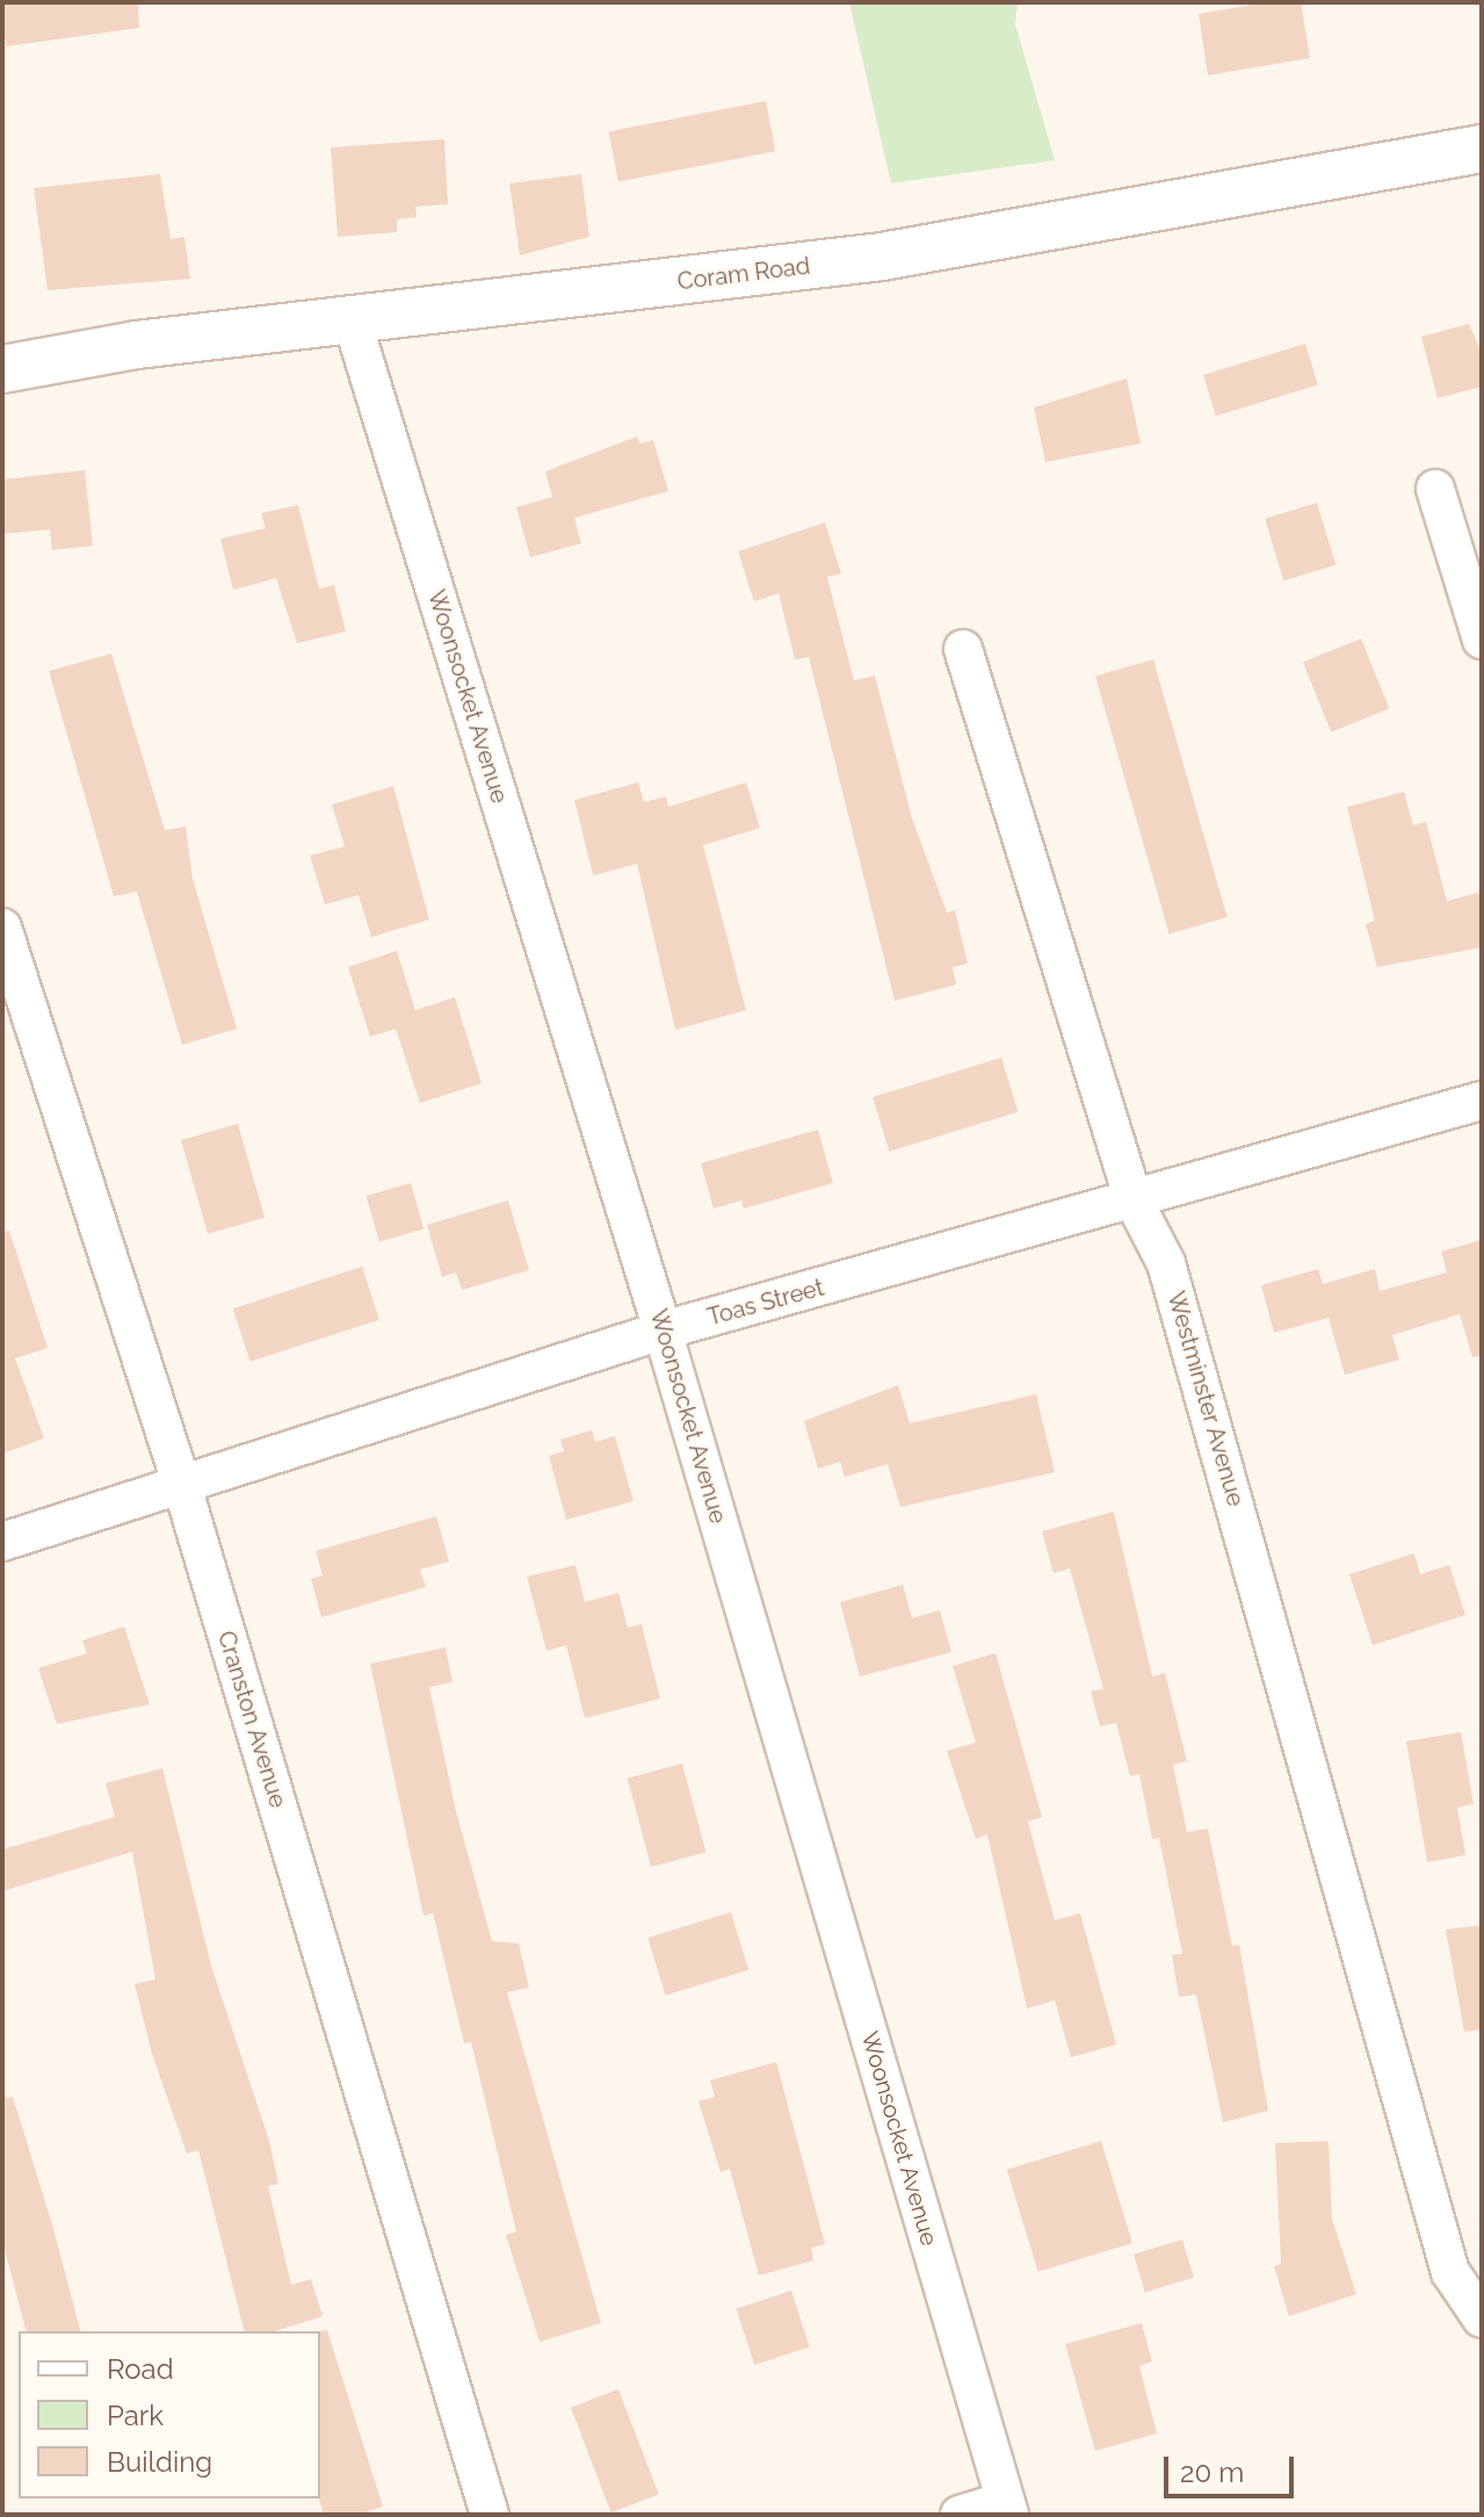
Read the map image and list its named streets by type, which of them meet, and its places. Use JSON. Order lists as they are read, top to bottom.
{
  "streets": {
    "street": [
      "Coram Road",
      "Woonsocket Avenue",
      "Toas Street",
      "Westminster Avenue",
      "Cranston Avenue"
    ]
  },
  "crossings": [
    ["Coram Road", "Woonsocket Avenue"],
    ["Woonsocket Avenue", "Toas Street"],
    ["Toas Street", "Westminster Avenue"],
    ["Toas Street", "Cranston Avenue"]
  ],
  "legend": ["Road", "Park", "Building"],
  "scale_bar": "20 m"
}
